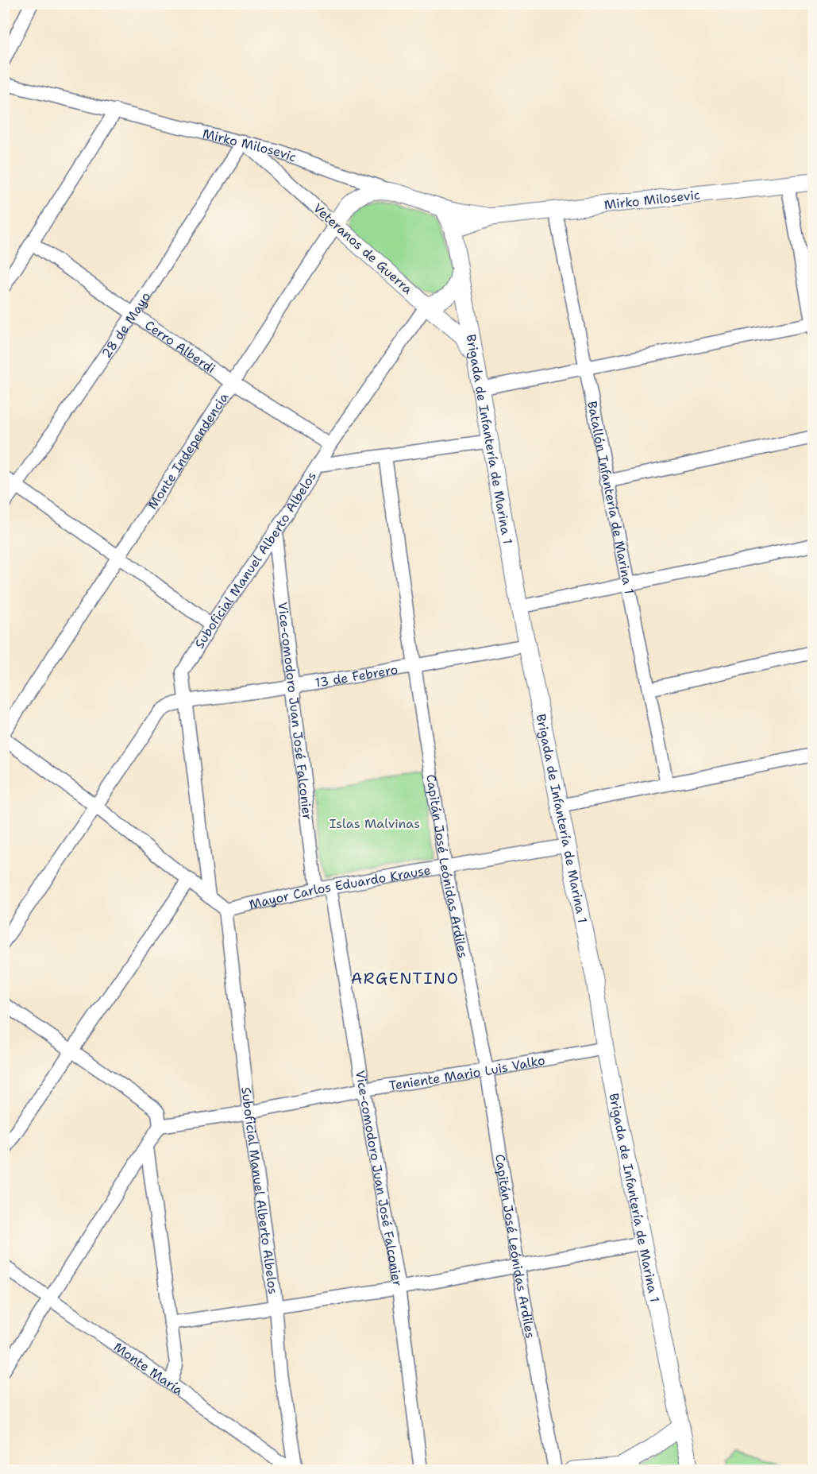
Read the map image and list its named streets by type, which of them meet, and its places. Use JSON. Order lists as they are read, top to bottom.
{
  "streets": {
    "street": [
      "Mirko Milosevic",
      "Veteranos de Guerra",
      "28 de Mayo",
      "Cerro Alberdi",
      "Brigada de Infantería de Marina 1",
      "Monte Independencia",
      "Batallón Infantería de Marina 1",
      "Suboficial Manuel Alberto Albelos",
      "13 de Febrero",
      "Vice-comodoro Juan José Falconier",
      "Capitán José Leónidas Ardiles",
      "Mayor Carlos Eduardo Krause",
      "Teniente Mario Luis Valko",
      "Monte María"
    ]
  },
  "crossings": [
    ["Mirko Milosevic", "Veteranos de Guerra"],
    ["Mirko Milosevic", "28 de Mayo"],
    ["Mirko Milosevic", "Brigada de Infantería de Marina 1"],
    ["Mirko Milosevic", "Monte Independencia"],
    ["Mirko Milosevic", "Batallón Infantería de Marina 1"],
    ["Veteranos de Guerra", "28 de Mayo"],
    ["Veteranos de Guerra", "Brigada de Infantería de Marina 1"],
    ["Veteranos de Guerra", "Monte Independencia"],
    ["Veteranos de Guerra", "Suboficial Manuel Alberto Albelos"],
    ["28 de Mayo", "Cerro Alberdi"],
    ["Cerro Alberdi", "Monte Independencia"],
    ["Cerro Alberdi", "Suboficial Manuel Alberto Albelos"],
    ["Brigada de Infantería de Marina 1", "13 de Febrero"],
    ["Brigada de Infantería de Marina 1", "Mayor Carlos Eduardo Krause"],
    ["Brigada de Infantería de Marina 1", "Teniente Mario Luis Valko"],
    ["Suboficial Manuel Alberto Albelos", "13 de Febrero"],
    ["Suboficial Manuel Alberto Albelos", "Vice-comodoro Juan José Falconier"],
    ["Suboficial Manuel Alberto Albelos", "Mayor Carlos Eduardo Krause"],
    ["Suboficial Manuel Alberto Albelos", "Teniente Mario Luis Valko"],
    ["Suboficial Manuel Alberto Albelos", "Monte María"],
    ["13 de Febrero", "Vice-comodoro Juan José Falconier"],
    ["13 de Febrero", "Capitán José Leónidas Ardiles"],
    ["Vice-comodoro Juan José Falconier", "Mayor Carlos Eduardo Krause"],
    ["Vice-comodoro Juan José Falconier", "Teniente Mario Luis Valko"],
    ["Capitán José Leónidas Ardiles", "Mayor Carlos Eduardo Krause"],
    ["Capitán José Leónidas Ardiles", "Teniente Mario Luis Valko"]
  ],
  "districts": ["ARGENTINO"],
  "parks": ["Islas Malvinas"]
}
